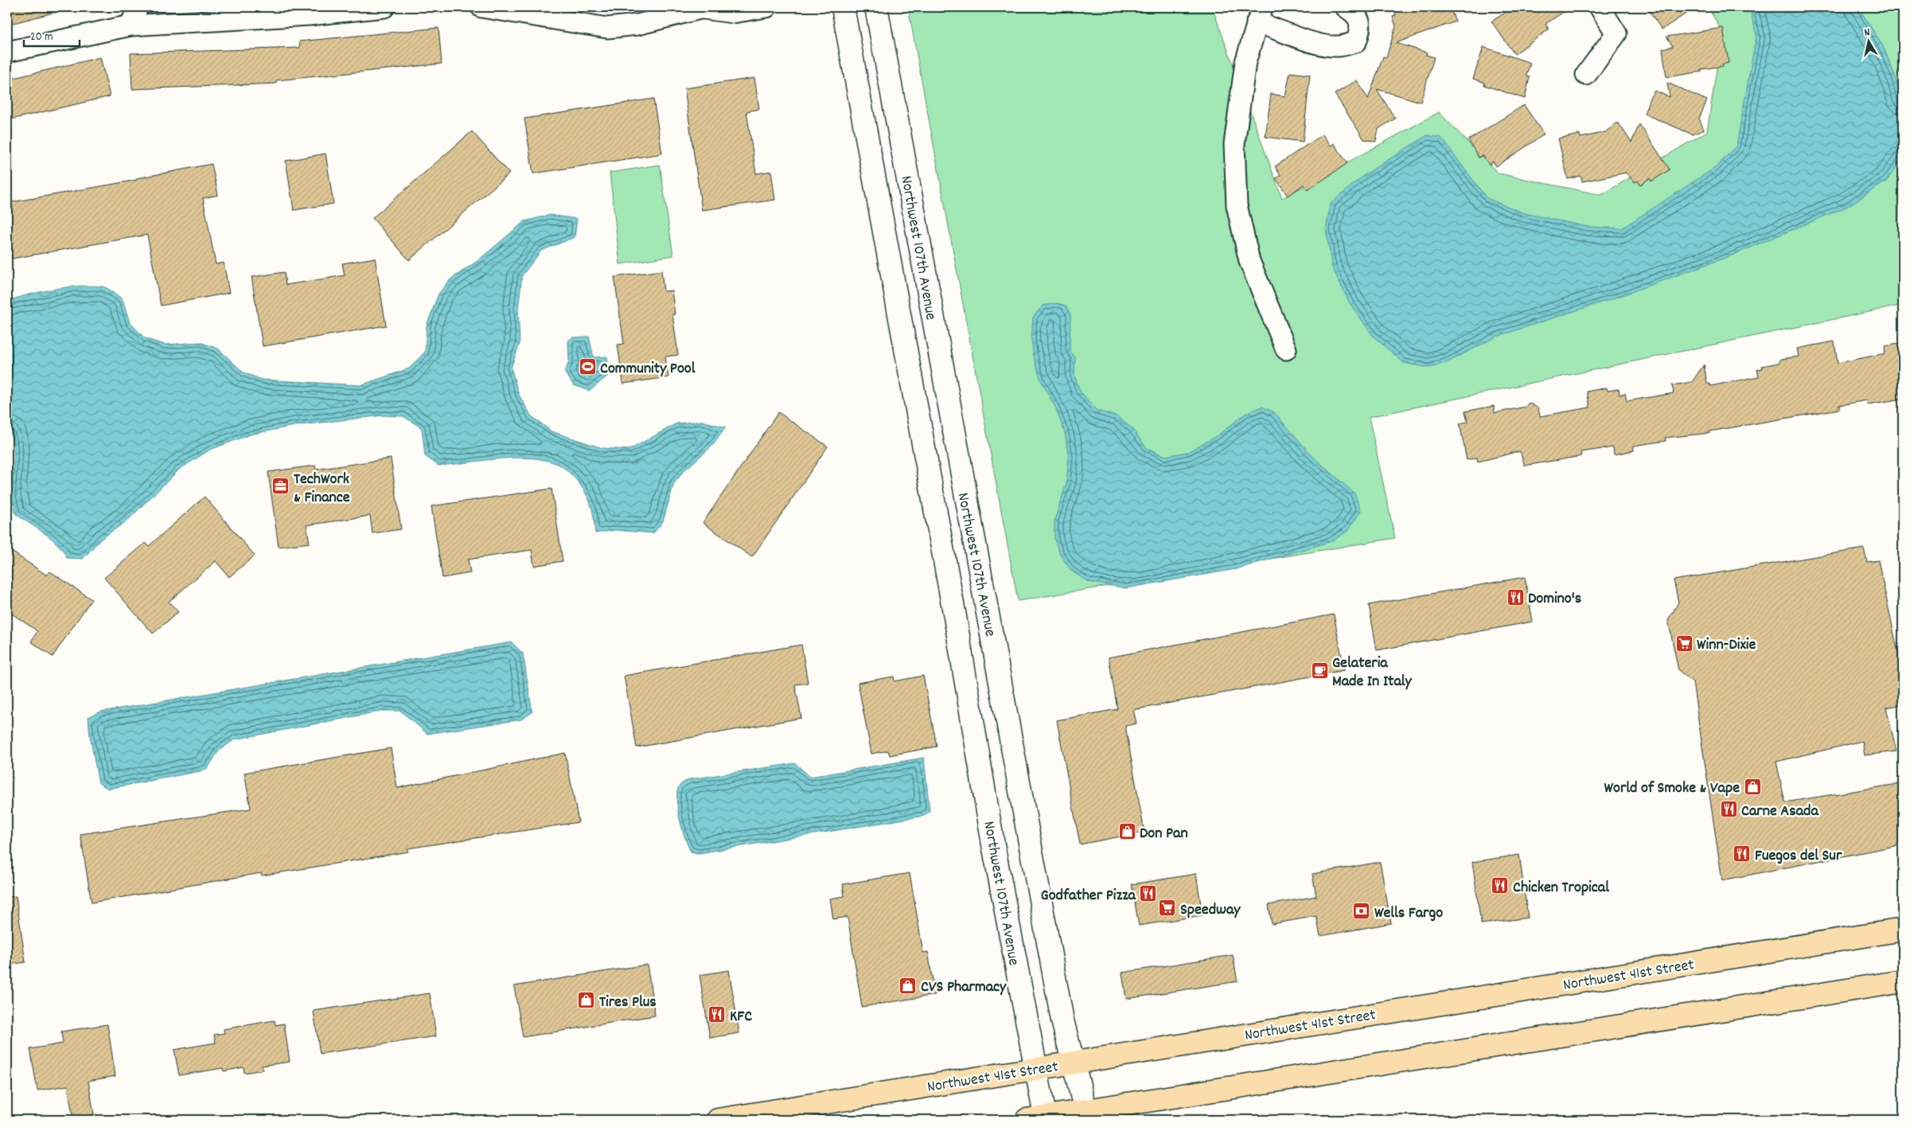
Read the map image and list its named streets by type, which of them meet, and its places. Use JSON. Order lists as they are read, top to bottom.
{
  "streets": {
    "main road": ["Northwest 107th Avenue", "Northwest 41st Street"]
  },
  "crossings": [
    ["Northwest 107th Avenue", "Northwest 41st Street"]
  ],
  "places": {
    "sports": ["Community Pool"],
    "office": ["TechWork & Finance"],
    "restaurant": [
      "Domino's",
      "Carne Asada",
      "Fuegos del Sur",
      "Chicken Tropical",
      "Godfather Pizza",
      "KFC"
    ],
    "supermarket": ["Winn-Dixie", "Speedway"],
    "cafe": ["Gelateria Made In Italy"],
    "shop": [
      "World of Smoke & Vape",
      "Don Pan",
      "CVS Pharmacy",
      "Tires Plus"
    ],
    "bank": ["Wells Fargo"]
  },
  "scale_bar": "20 m",
  "north": "top"
}
